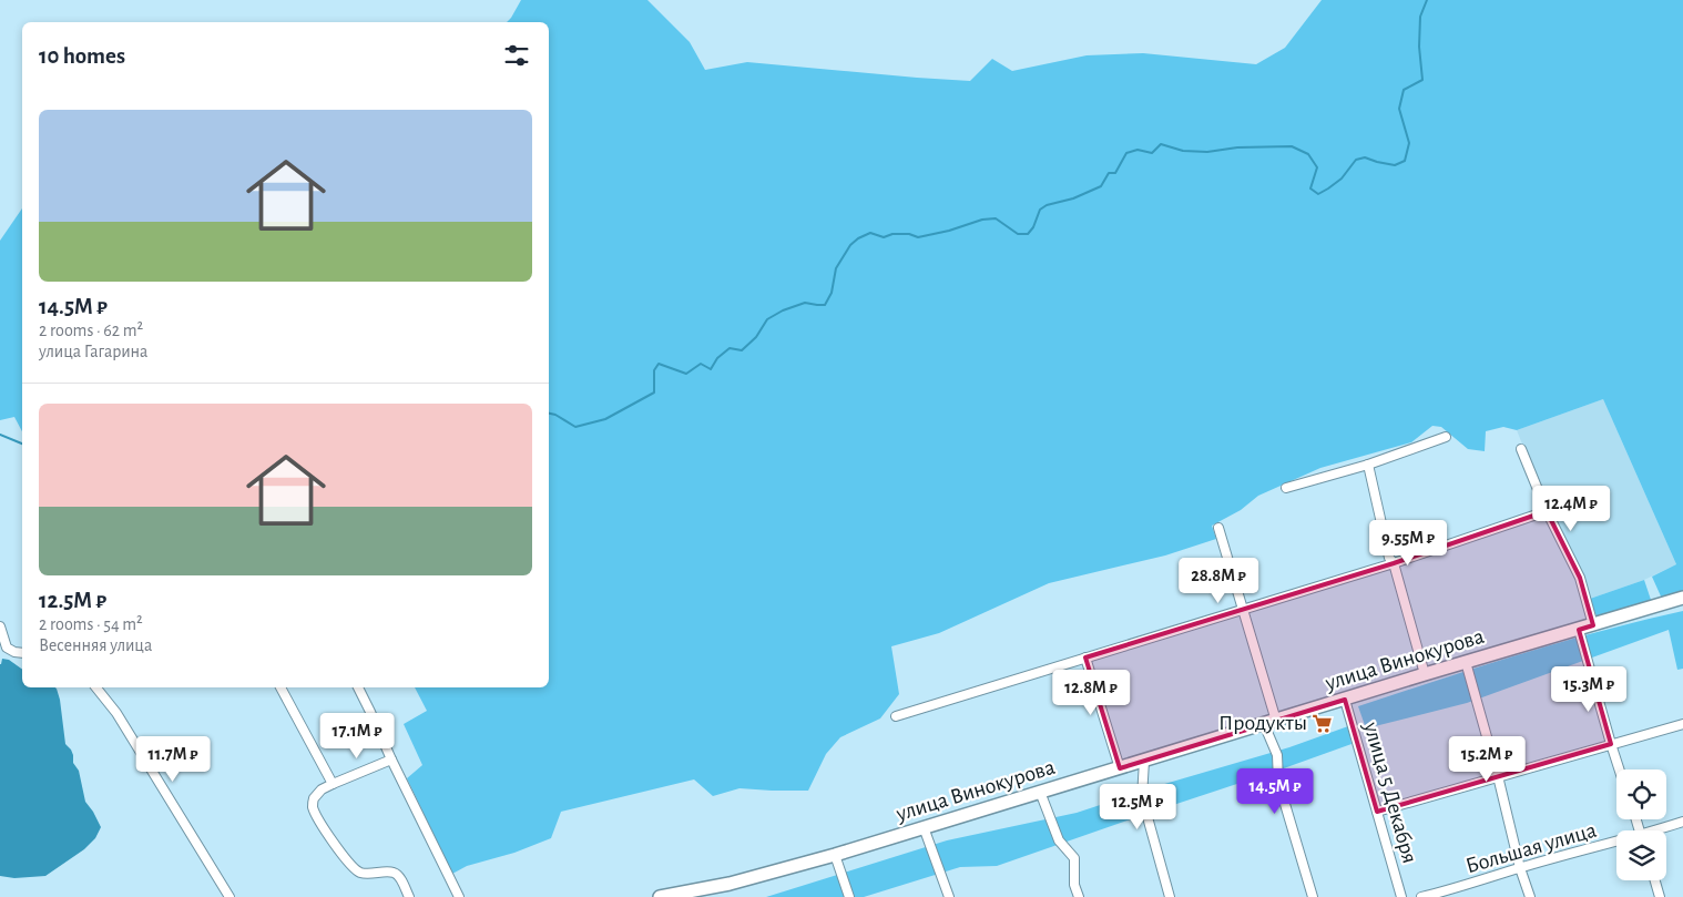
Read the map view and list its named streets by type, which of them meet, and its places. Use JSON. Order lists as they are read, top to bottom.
{
  "streets": {
    "main road": ["улица Винокурова"],
    "street": ["улица 5 Декабря", "Большая улица"]
  },
  "crossings": [
    ["улица Винокурова", "улица 5 Декабря"]
  ],
  "places": {
    "supermarket": ["Продукты"]
  },
  "page": {
    "heading": "10 homes",
    "list": [
      {
        "name": "14.5M ₽",
        "note": "2 rooms · 62 m² · улица Гагарина"
      },
      {
        "name": "12.5M ₽",
        "note": "2 rooms · 54 m² · Весенняя улица"
      }
    ],
    "price": [
      "12.4M ₽",
      "9.55M ₽",
      "28.8M ₽",
      "15.3M ₽",
      "12.8M ₽",
      "17.1M ₽",
      "11.7M ₽",
      "15.2M ₽",
      "14.5M ₽",
      "12.5M ₽"
    ]
  }
}
